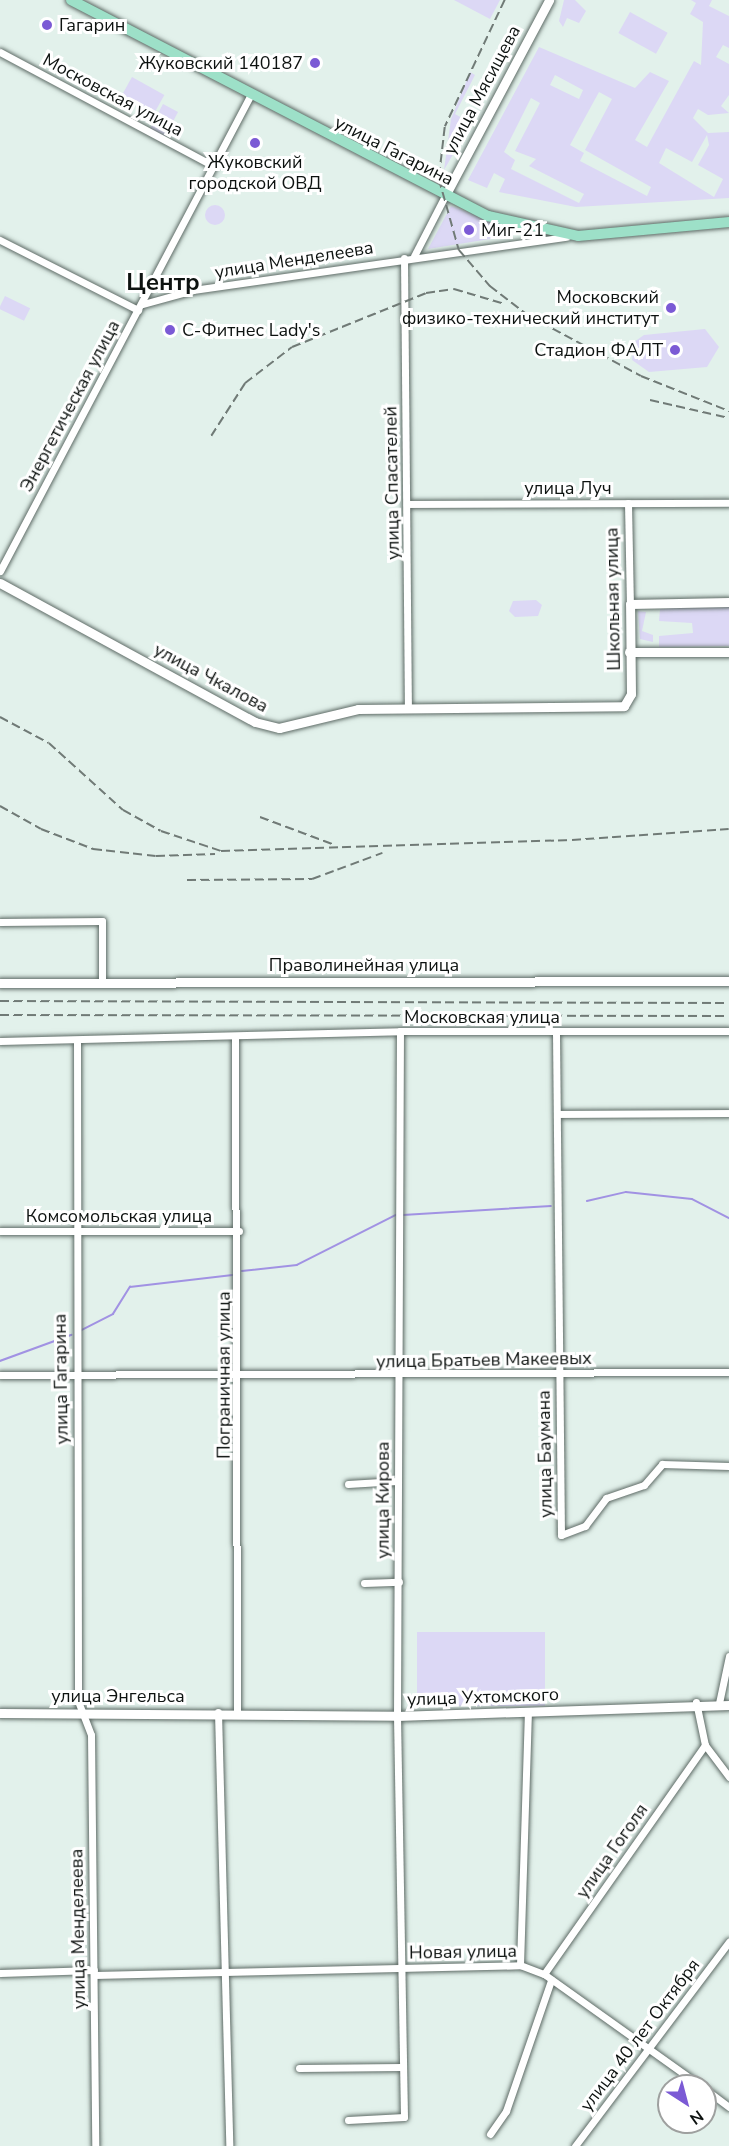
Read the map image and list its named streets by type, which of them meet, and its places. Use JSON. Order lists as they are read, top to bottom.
{
  "streets": {
    "main road": [
      "улица Мясищева",
      "улица Гагарина",
      "Школьная улица",
      "улица Чкалова",
      "Праволинейная улица",
      "улица Энгельса",
      "улица Ухтомского"
    ],
    "street": [
      "Московская улица",
      "улица Менделеева",
      "Энергетическая улица",
      "улица Спасателей",
      "улица Луч",
      "Комсомольская улица",
      "улица Братьев Макеевых",
      "Пограничная улица",
      "улица Баумана",
      "улица Кирова",
      "улица Гоголя",
      "Новая улица",
      "улица 40 лет Октября"
    ]
  },
  "crossings": [
    ["улица Мясищева", "улица Гагарина"],
    ["Московская улица", "улица Гагарина"],
    ["Московская улица", "Энергетическая улица"],
    ["Московская улица", "Пограничная улица"],
    ["Московская улица", "улица Баумана"],
    ["Московская улица", "улица Кирова"],
    ["улица Гагарина", "улица Менделеева"],
    ["улица Гагарина", "Энергетическая улица"],
    ["улица Гагарина", "Комсомольская улица"],
    ["улица Гагарина", "улица Братьев Макеевых"],
    ["улица Гагарина", "улица Энгельса"],
    ["улица Менделеева", "Энергетическая улица"],
    ["улица Менделеева", "улица Спасателей"],
    ["улица Менделеева", "улица Энгельса"],
    ["улица Менделеева", "Новая улица"],
    ["улица Спасателей", "улица Луч"],
    ["улица Спасателей", "улица Чкалова"],
    ["улица Луч", "Школьная улица"],
    ["Школьная улица", "улица Чкалова"],
    ["Комсомольская улица", "Пограничная улица"],
    ["улица Братьев Макеевых", "Пограничная улица"],
    ["улица Братьев Макеевых", "улица Баумана"],
    ["улица Братьев Макеевых", "улица Кирова"],
    ["Пограничная улица", "улица Энгельса"],
    ["Пограничная улица", "улица Ухтомского"],
    ["улица Кирова", "улица Ухтомского"],
    ["улица Кирова", "Новая улица"],
    ["улица Энгельса", "улица Ухтомского"],
    ["улица Гоголя", "Новая улица"],
    ["Новая улица", "улица 40 лет Октября"]
  ],
  "districts": ["Центр"],
  "places": [
    "Гагарин",
    "Жуковский 140187",
    "Жуковский городской ОВД",
    "Миг-21",
    "Московский физико-технический институт",
    "С-Фитнес Lady's",
    "Стадион ФАЛТ"
  ],
  "north": "bottom right"
}
